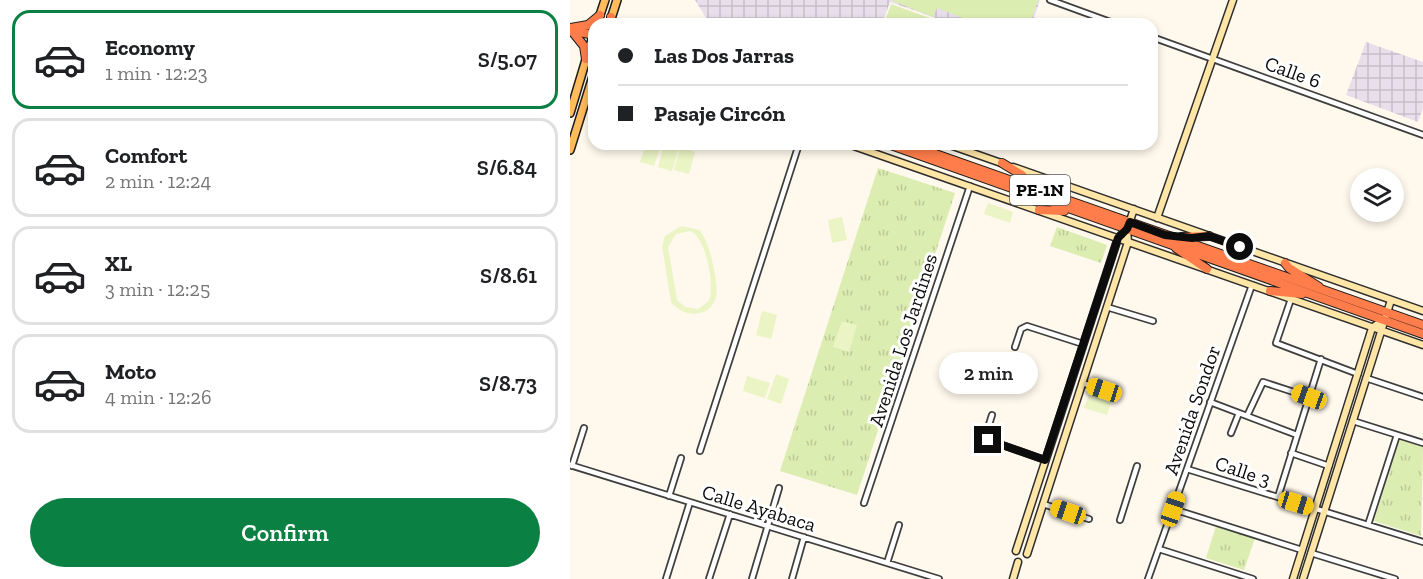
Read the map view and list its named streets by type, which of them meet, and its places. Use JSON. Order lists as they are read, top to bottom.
{
  "streets": {
    "highway": ["PE-1N"],
    "street": [
      "Calle 6",
      "Avenida Los Jardines",
      "Avenida Sondor",
      "Calle 3",
      "Calle Ayabaca"
    ]
  },
  "crossings": [
    ["Avenida Sondor", "Calle 3"]
  ],
  "page": {
    "list": [
      {
        "name": "Economy",
        "note": "1 min · 12:23",
        "value": "S/5.07"
      },
      {
        "name": "Comfort",
        "note": "2 min · 12:24",
        "value": "S/6.84"
      },
      {
        "name": "XL",
        "note": "3 min · 12:25",
        "value": "S/8.61"
      },
      {
        "name": "Moto",
        "note": "4 min · 12:26",
        "value": "S/8.73"
      }
    ],
    "banner": ["Las Dos Jarras", "Pasaje Circón"],
    "bubble": "2 min",
    "buttons": "Confirm"
  }
}
